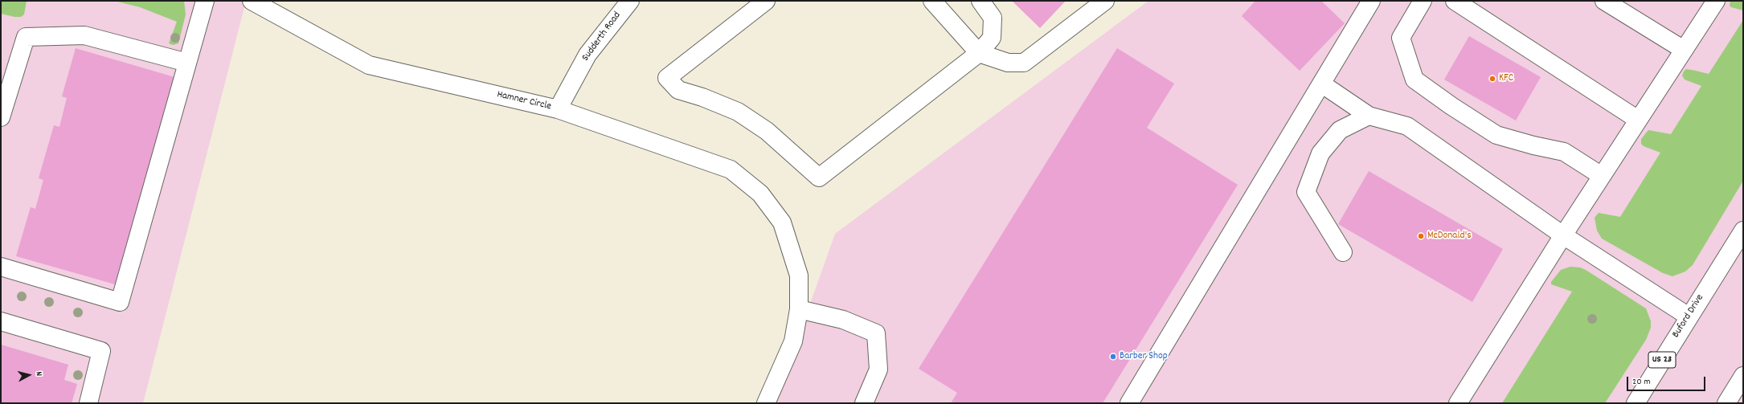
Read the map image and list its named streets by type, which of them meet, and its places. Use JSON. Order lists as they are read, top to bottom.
{
  "streets": {
    "main road": [
      "Sudderth Road",
      "Hamner Circle",
      "Buford Drive",
      "US 23"
    ]
  },
  "crossings": [
    ["Sudderth Road", "Hamner Circle"]
  ],
  "places": ["KFC", "McDonald's", "Barber Shop"],
  "scale_bar": "20 m",
  "north": "right"
}
